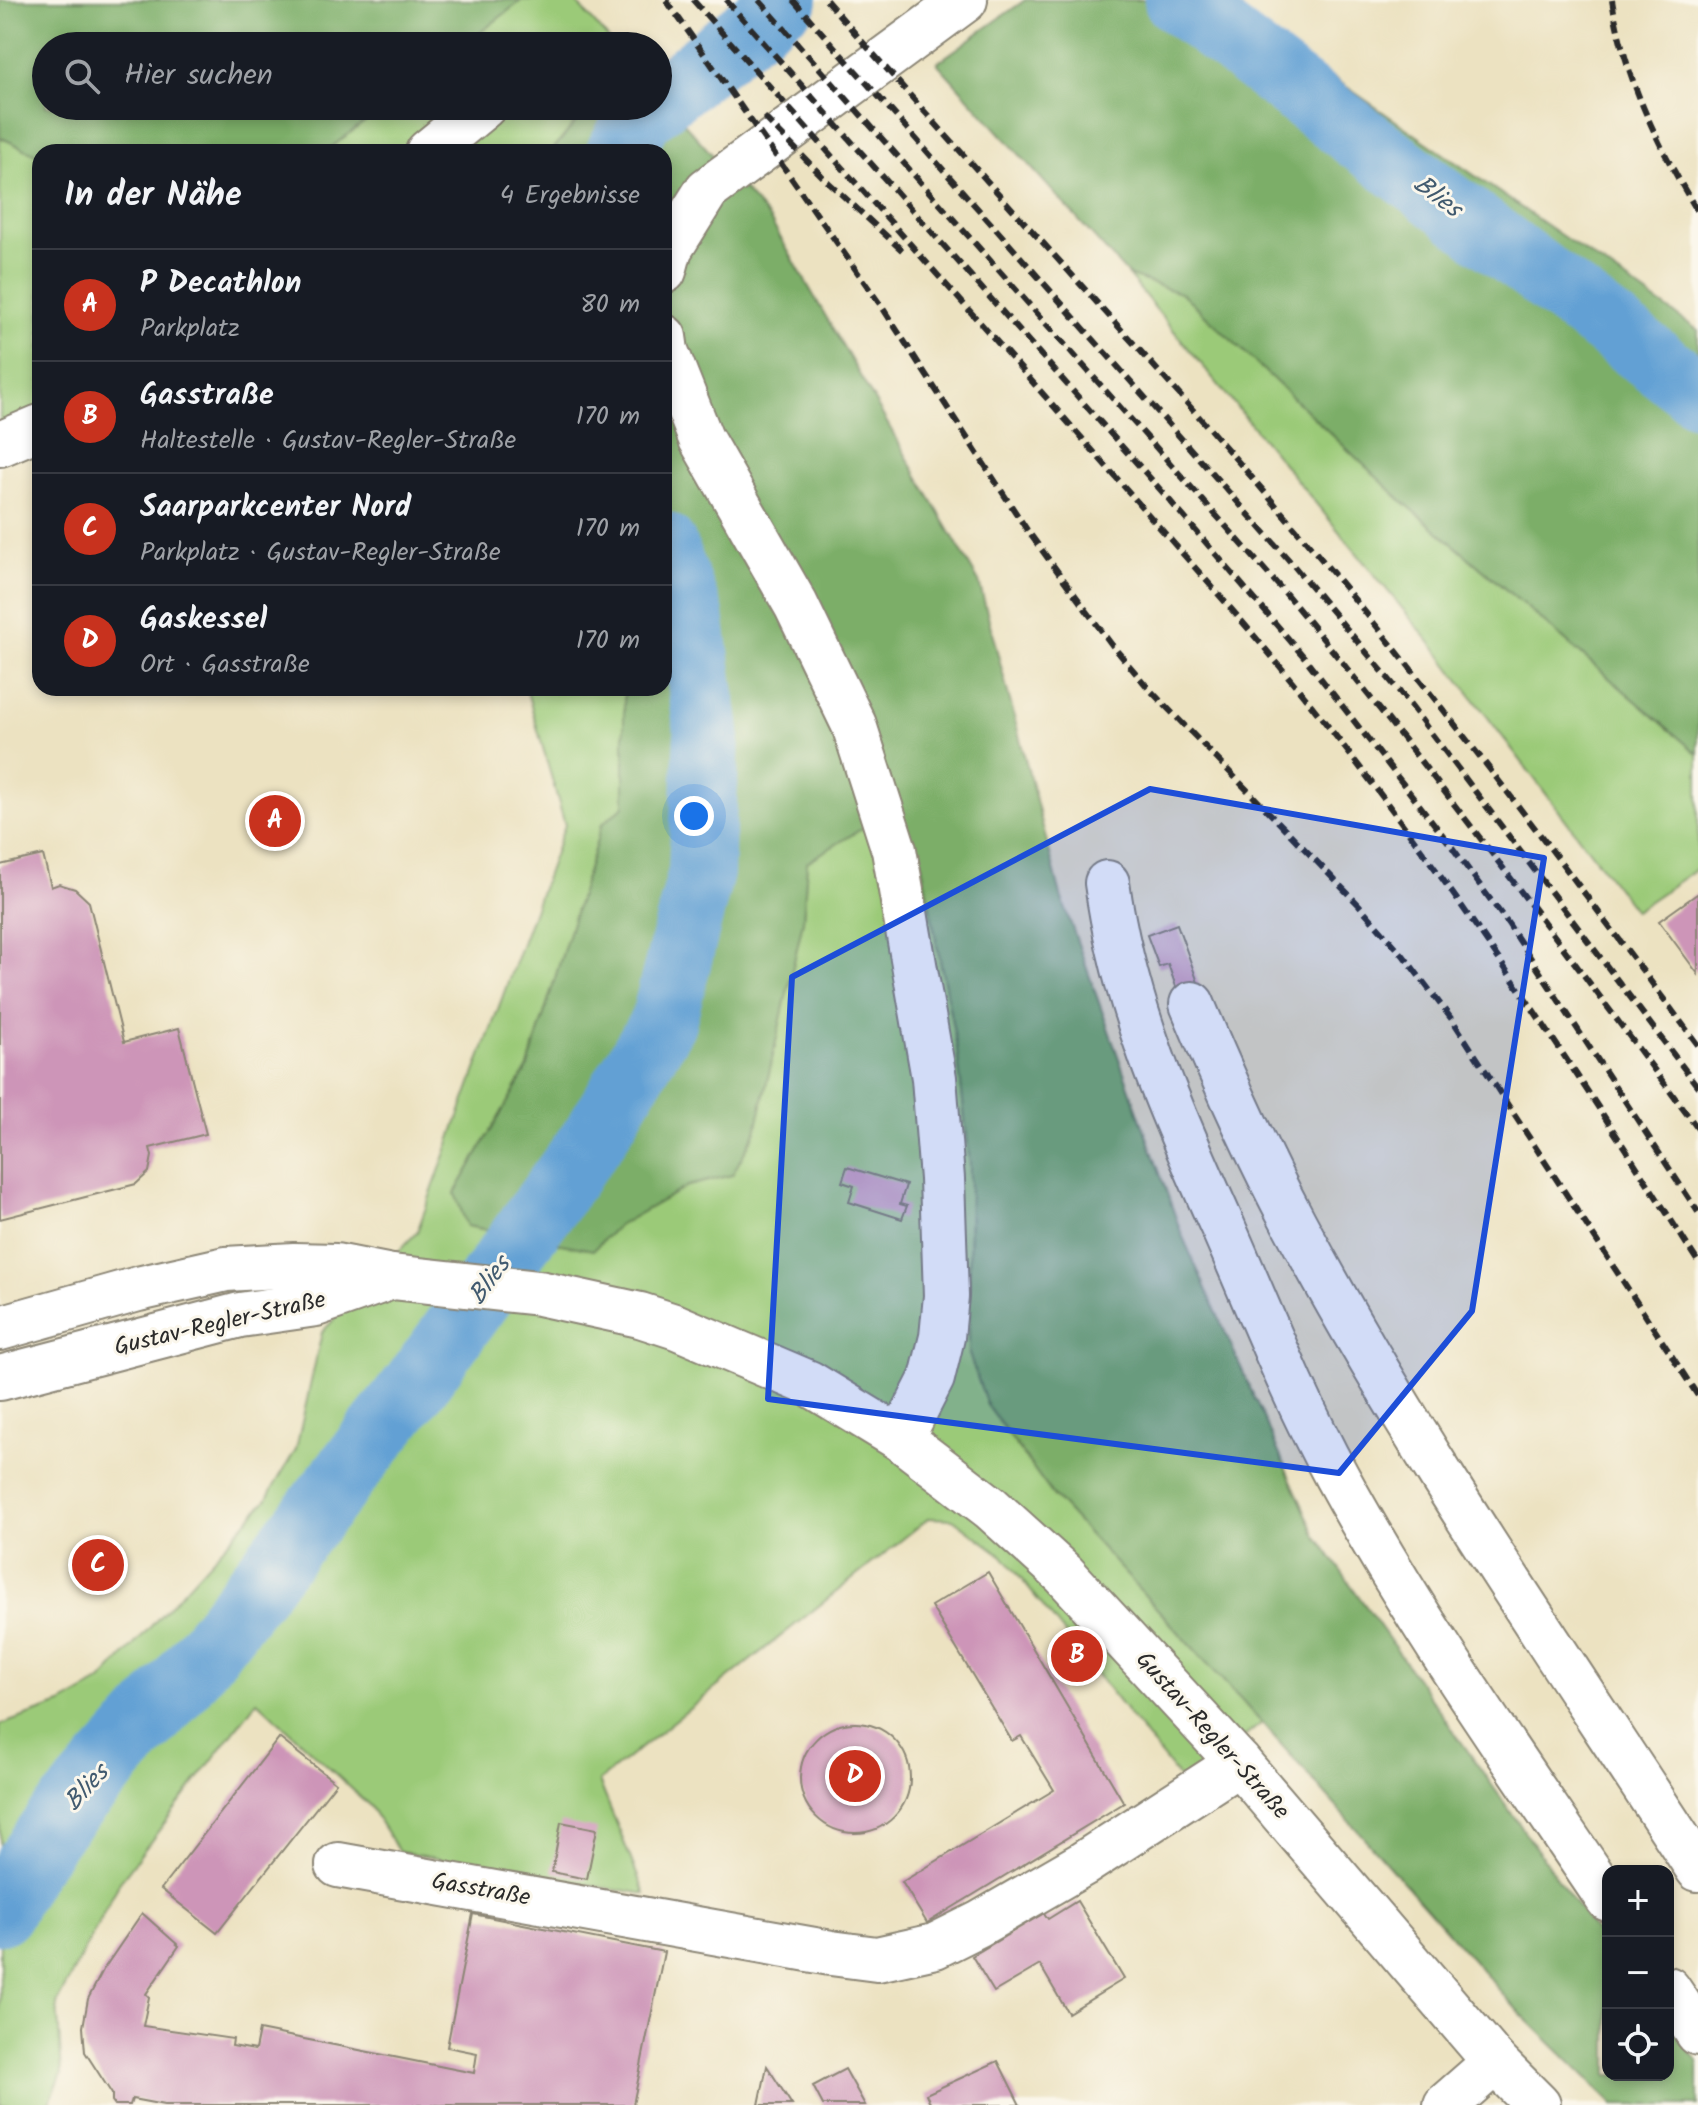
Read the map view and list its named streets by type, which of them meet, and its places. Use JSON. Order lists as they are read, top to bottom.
{
  "streets": {
    "main road": ["Gustav-Regler-Straße", "Gasstraße"]
  },
  "crossings": [
    ["Gustav-Regler-Straße", "Gasstraße"]
  ],
  "water": ["Blies"],
  "page": {
    "search": "Hier suchen",
    "heading": ["In der Nähe", "4 Ergebnisse"],
    "list": [
      {
        "mark": "A",
        "name": "P Decathlon",
        "note": "Parkplatz",
        "value": "80 m"
      },
      {
        "mark": "B",
        "name": "Gasstraße",
        "note": "Haltestelle · Gustav-Regler-Straße",
        "value": "170 m"
      },
      {
        "mark": "C",
        "name": "Saarparkcenter Nord",
        "note": "Parkplatz · Gustav-Regler-Straße",
        "value": "170 m"
      },
      {
        "mark": "D",
        "name": "Gaskessel",
        "note": "Ort · Gasstraße",
        "value": "170 m"
      }
    ],
    "pins": [
      "A",
      "C",
      "B",
      "D"
    ],
    "map_buttons": ["+", "−"]
  }
}
